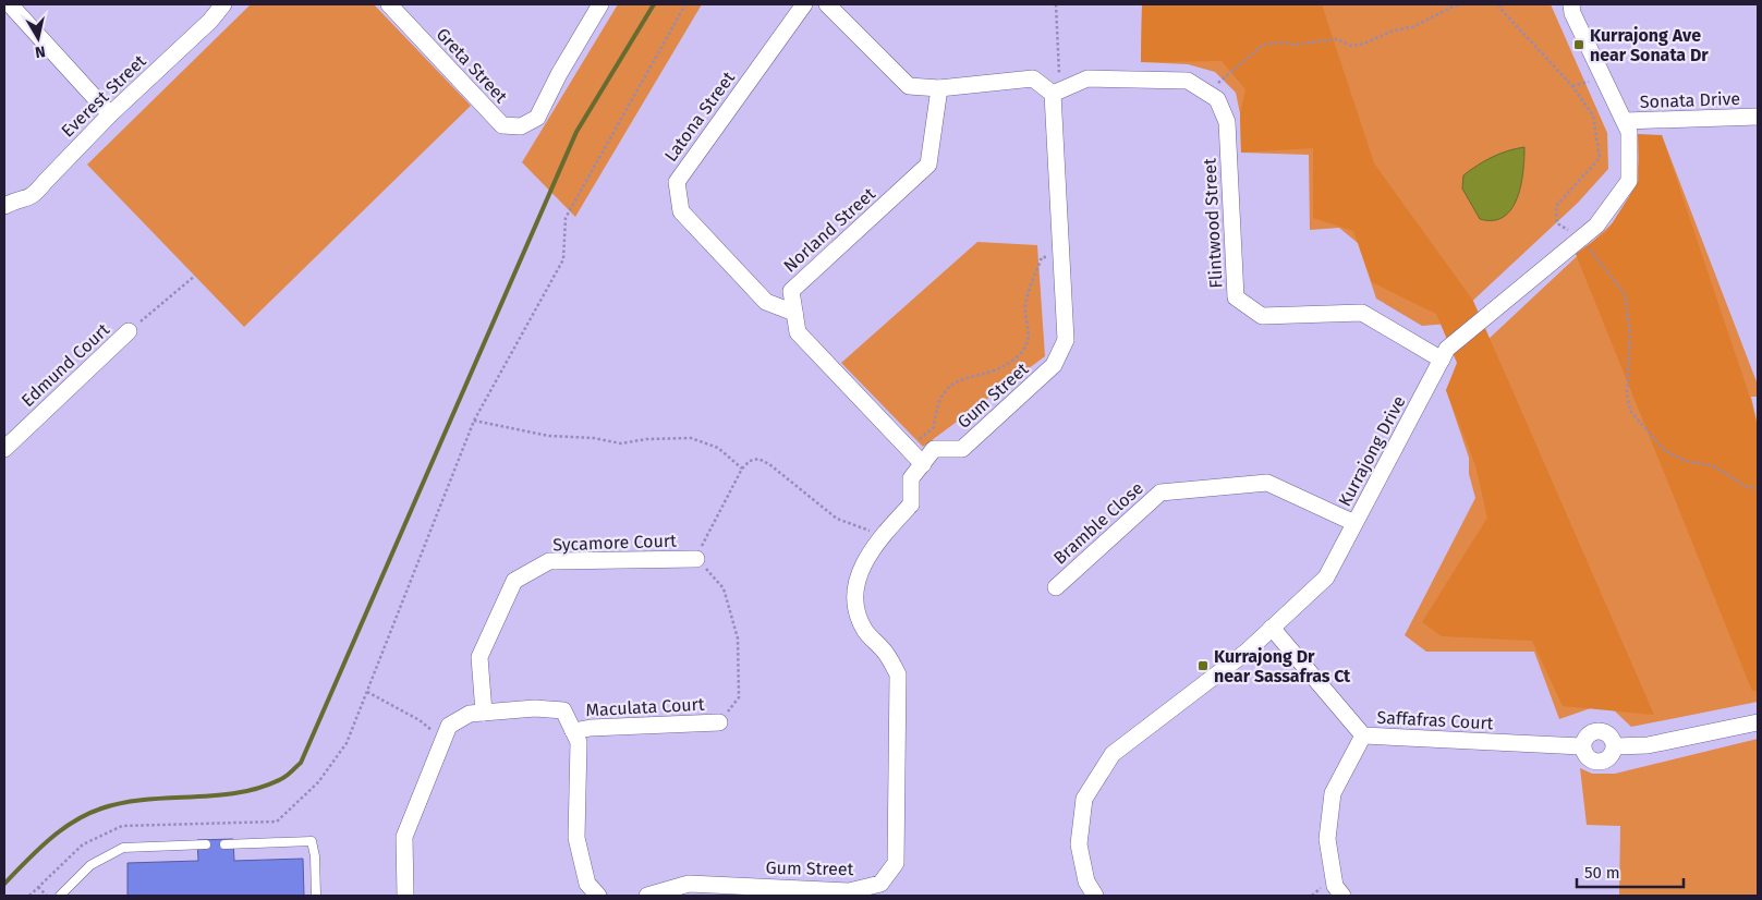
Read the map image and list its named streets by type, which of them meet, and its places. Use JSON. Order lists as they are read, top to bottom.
{
  "streets": {
    "street": [
      "Greta Street",
      "Everest Street",
      "Sonata Drive",
      "Latona Street",
      "Flintwood Street",
      "Norland Street",
      "Edmund Court",
      "Gum Street",
      "Kurrajong Drive",
      "Bramble Close",
      "Sycamore Court",
      "Maculata Court",
      "Saffafras Court"
    ]
  },
  "crossings": [
    ["Sonata Drive", "Kurrajong Drive"],
    ["Latona Street", "Norland Street"],
    ["Flintwood Street", "Gum Street"],
    ["Flintwood Street", "Kurrajong Drive"],
    ["Norland Street", "Gum Street"],
    ["Kurrajong Drive", "Bramble Close"],
    ["Kurrajong Drive", "Saffafras Court"]
  ],
  "places": {
    "transit": ["Kurrajong Ave near Sonata Dr", "Kurrajong Dr near Sassafras Ct"]
  },
  "scale_bar": "50 m",
  "north": "bottom"
}
